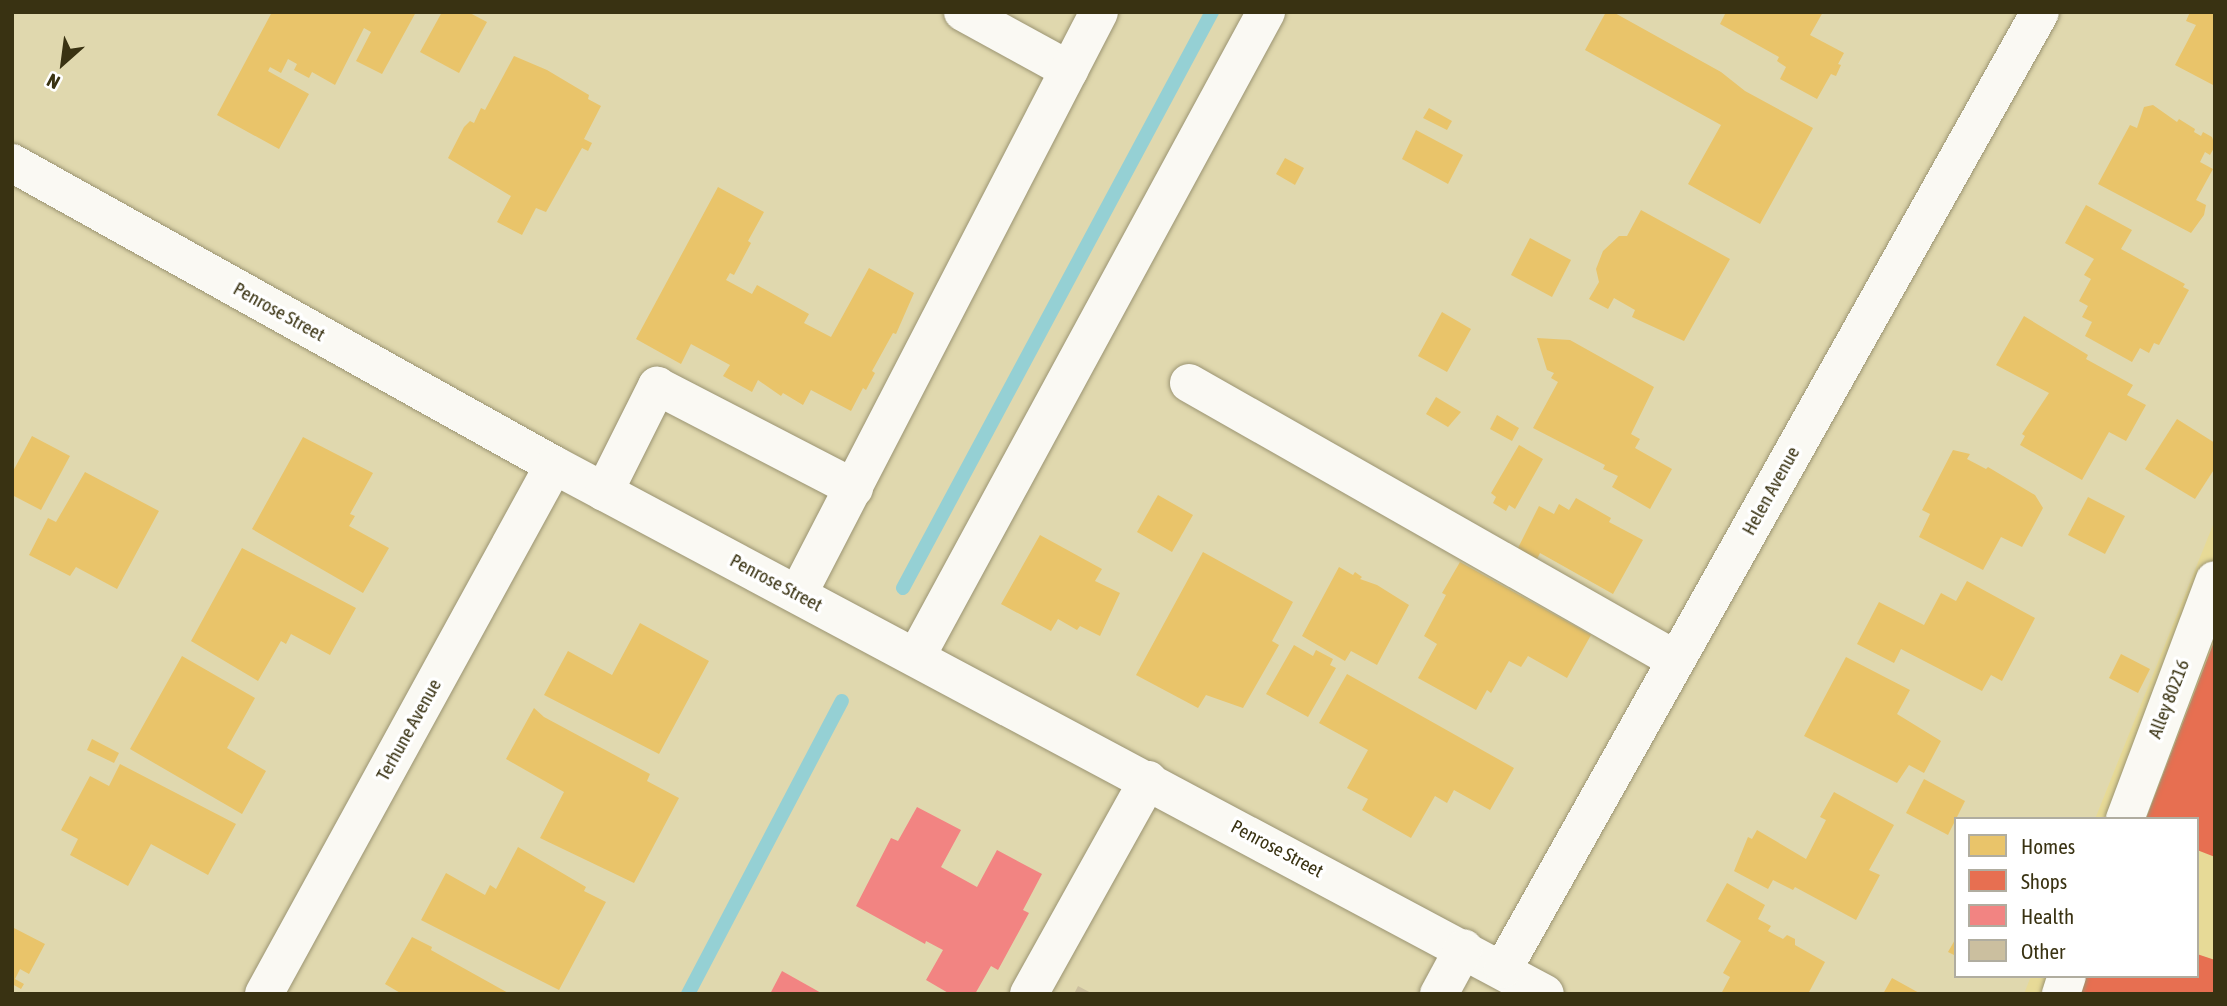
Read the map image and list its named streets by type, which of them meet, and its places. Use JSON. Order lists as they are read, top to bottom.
{
  "streets": {
    "street": [
      "Penrose Street",
      "Helen Avenue",
      "Alley 80216",
      "Terhune Avenue"
    ]
  },
  "crossings": [
    ["Penrose Street", "Helen Avenue"],
    ["Penrose Street", "Terhune Avenue"]
  ],
  "legend": [
    "Homes",
    "Shops",
    "Health",
    "Other"
  ],
  "north": "bottom left"
}
